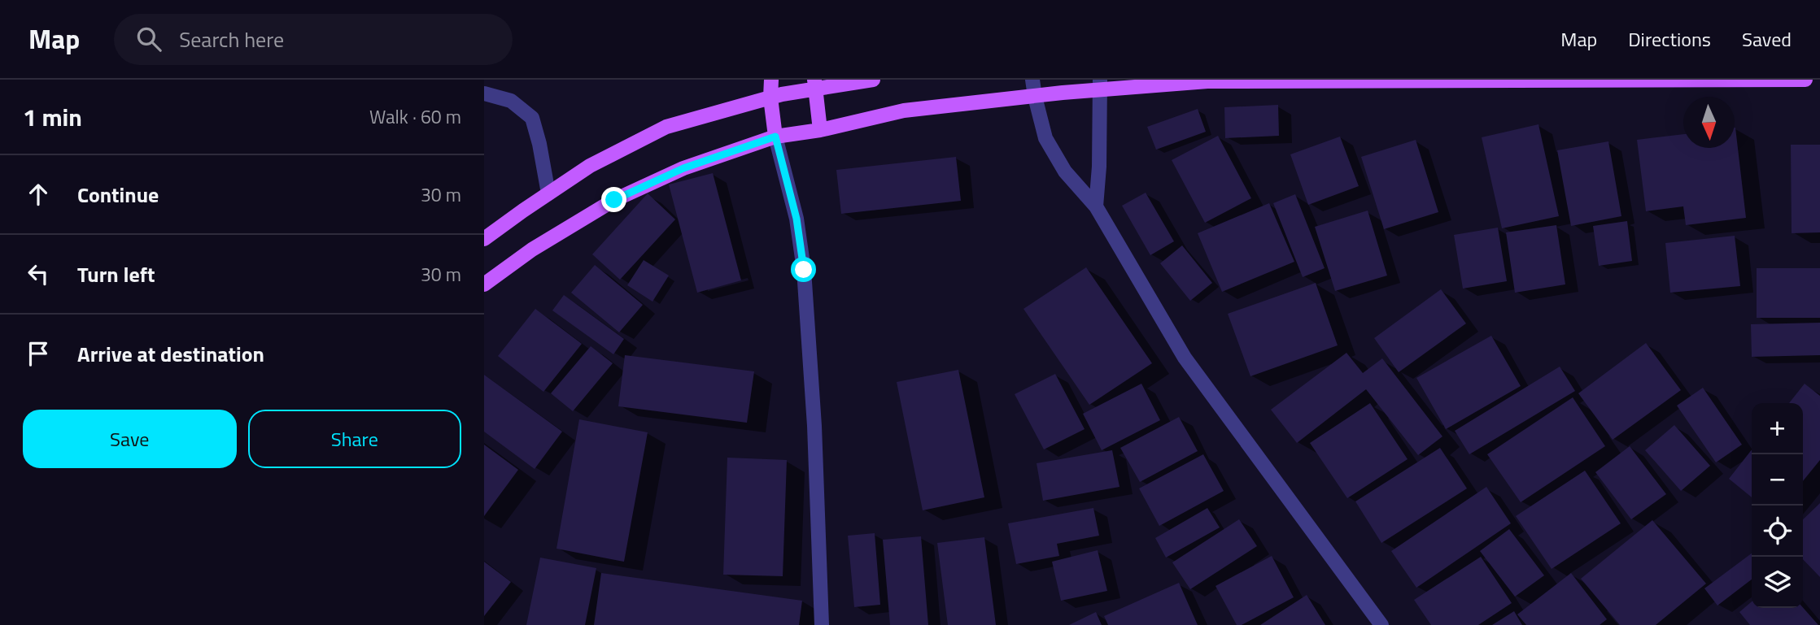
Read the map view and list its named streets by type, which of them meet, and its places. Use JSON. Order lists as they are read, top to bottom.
{
  "north": "bottom",
  "page": {
    "header": "Map",
    "search": "Search here",
    "nav": ["Map", "Directions", "Saved"],
    "heading": ["1 min", "Walk · 60 m"],
    "list": [
      ["Continue", "30 m"],
      ["Turn left", "30 m"],
      "Arrive at destination"
    ],
    "buttons": ["Save", "Share"],
    "map_buttons": ["+", "−"]
  }
}
